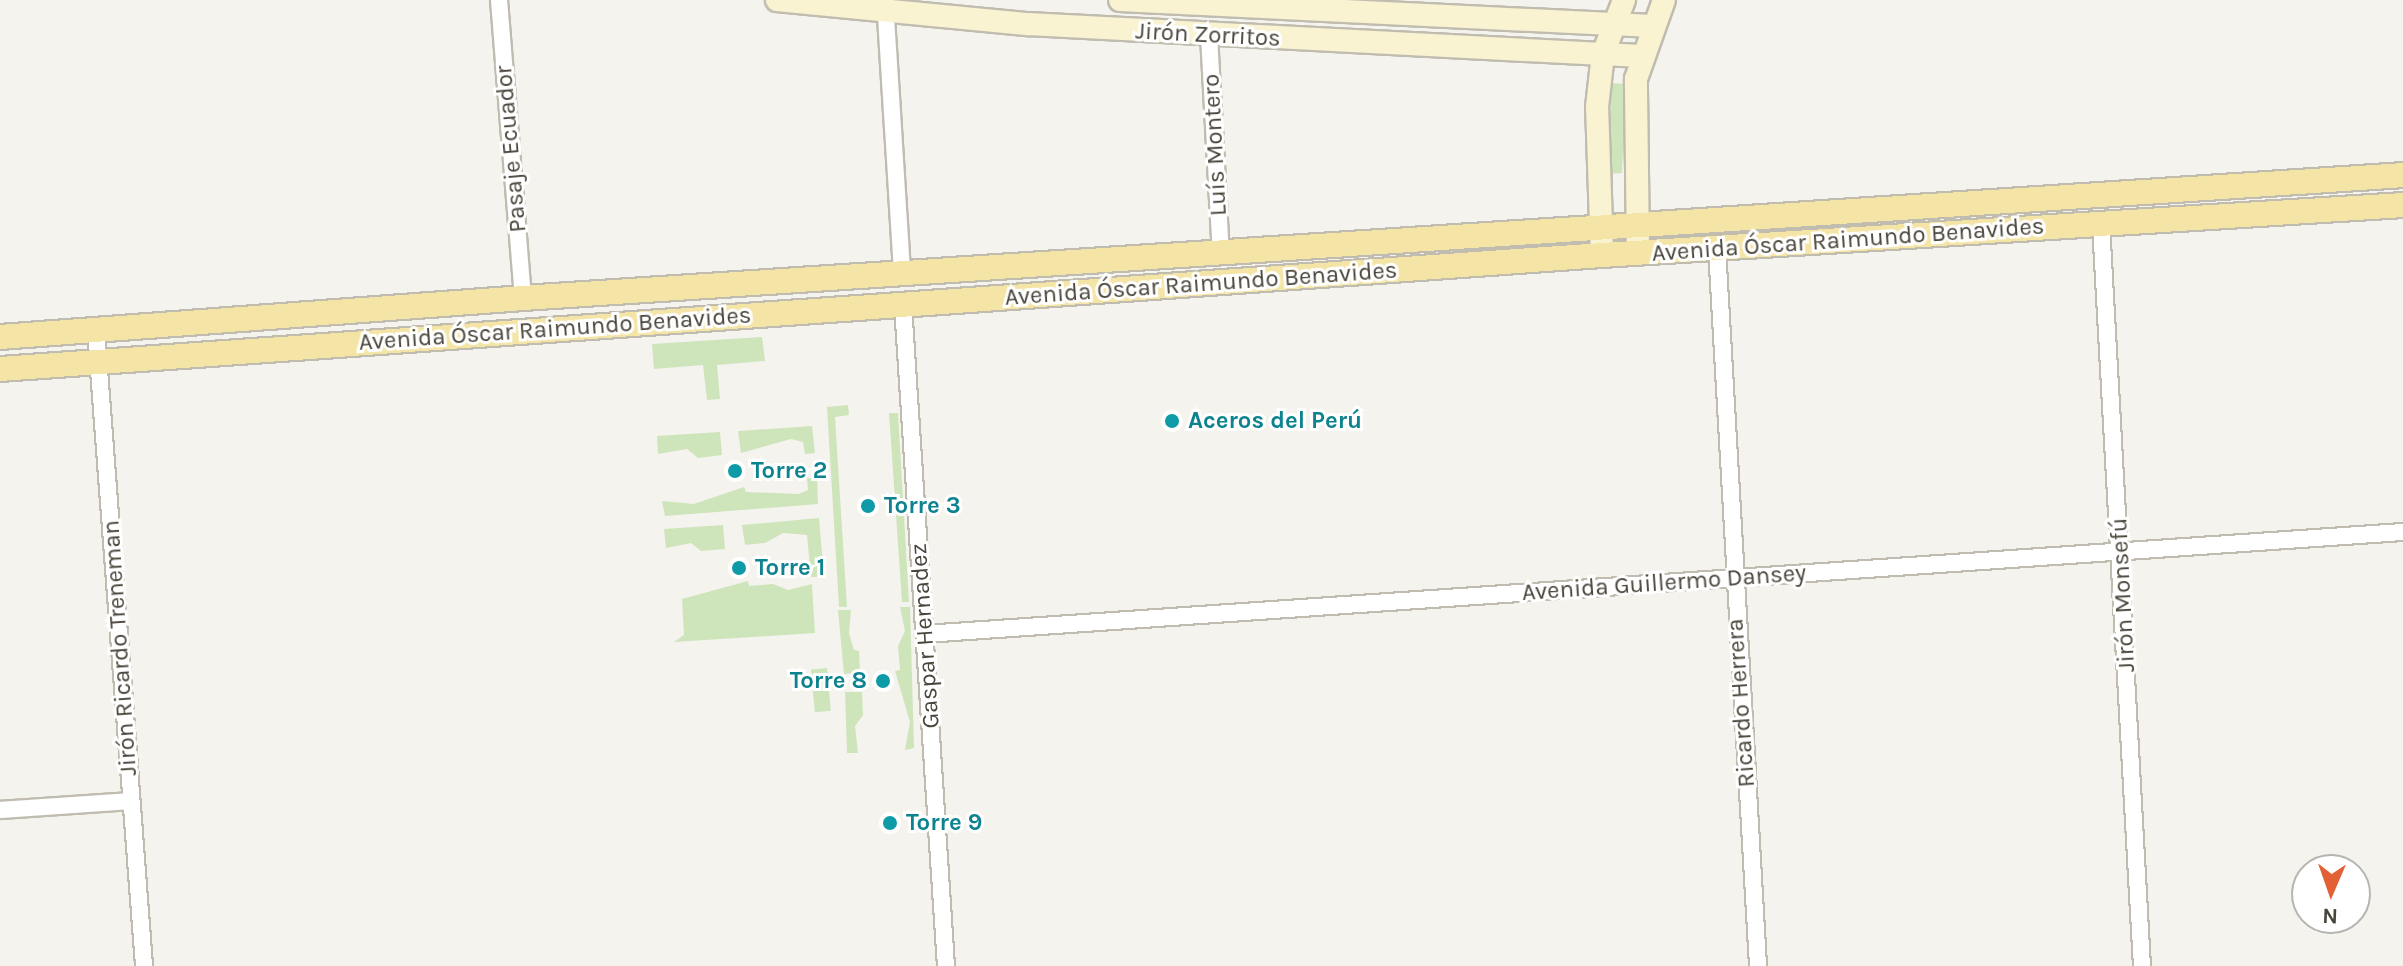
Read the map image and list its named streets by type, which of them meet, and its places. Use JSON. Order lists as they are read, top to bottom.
{
  "streets": {
    "main road": ["Jirón Zorritos", "Avenida Óscar Raimundo Benavides"],
    "street": [
      "Luís Montero",
      "Pasaje Ecuador",
      "Avenida Guillermo Dansey",
      "Jirón Monsefú",
      "Gaspar Hernadez",
      "Jirón Ricardo Treneman",
      "Ricardo Herrera"
    ]
  },
  "crossings": [
    ["Jirón Zorritos", "Luís Montero"],
    ["Luís Montero", "Avenida Óscar Raimundo Benavides"],
    ["Pasaje Ecuador", "Avenida Óscar Raimundo Benavides"],
    ["Avenida Óscar Raimundo Benavides", "Jirón Monsefú"],
    ["Avenida Óscar Raimundo Benavides", "Gaspar Hernadez"],
    ["Avenida Óscar Raimundo Benavides", "Jirón Ricardo Treneman"],
    ["Avenida Óscar Raimundo Benavides", "Ricardo Herrera"],
    ["Avenida Guillermo Dansey", "Jirón Monsefú"],
    ["Avenida Guillermo Dansey", "Gaspar Hernadez"],
    ["Avenida Guillermo Dansey", "Ricardo Herrera"]
  ],
  "places": [
    "Aceros del Perú",
    "Torre 2",
    "Torre 3",
    "Torre 1",
    "Torre 8",
    "Torre 9"
  ],
  "north": "bottom"
}
